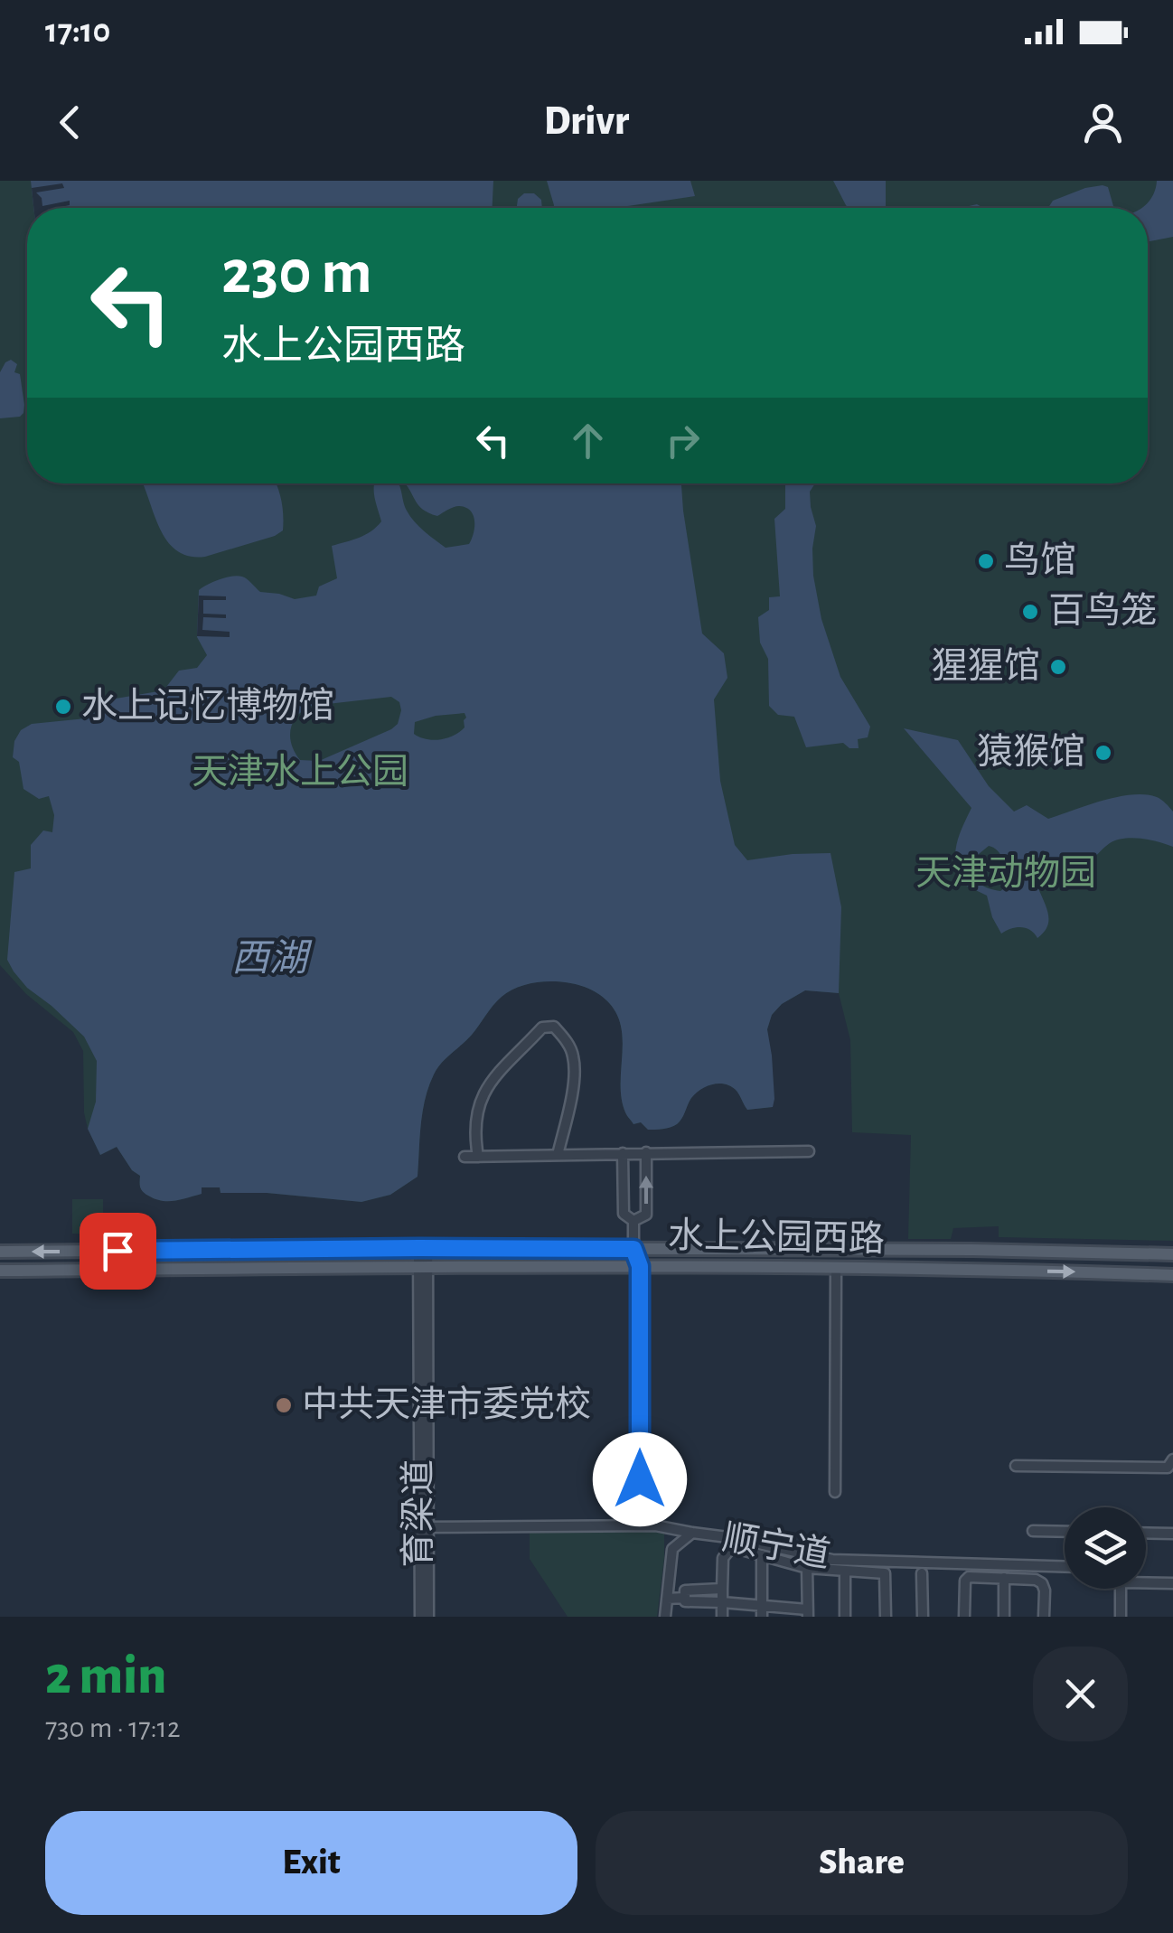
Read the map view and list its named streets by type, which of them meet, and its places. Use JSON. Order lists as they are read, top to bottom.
{
  "streets": {
    "main road": ["水上公园西路"],
    "street": ["育梁道", "顺宁道"]
  },
  "crossings": [
    ["育梁道", "顺宁道"]
  ],
  "water": ["西湖"],
  "parks": ["天津水上公园", "天津动物园"],
  "places": [
    "鸟馆",
    "百鸟笼",
    "猩猩馆",
    "水上记忆博物馆",
    "猿猴馆",
    "中共天津市委党校"
  ],
  "page": {
    "status": "17:10",
    "header": "Drivr",
    "turn": ["230 m", "水上公园西路"],
    "heading": ["2 min", "730 m · 17:12"],
    "buttons": ["Exit", "Share"]
  }
}
